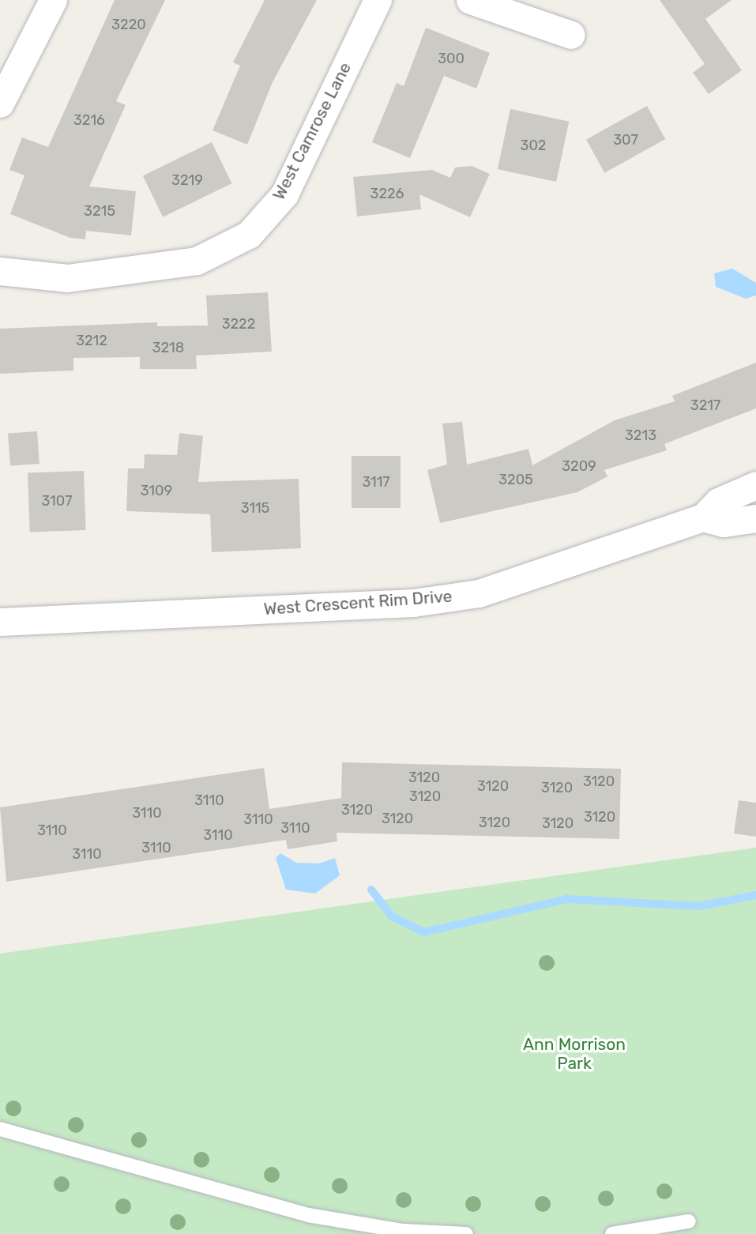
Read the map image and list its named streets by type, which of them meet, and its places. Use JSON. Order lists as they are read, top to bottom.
{
  "streets": {
    "street": ["West Camrose Lane", "West Crescent Rim Drive"]
  },
  "parks": ["Ann Morrison Park"],
  "house_numbers": [
    "3220",
    "300",
    "3216",
    "307",
    "302",
    "3219",
    "3226",
    "3215",
    "3222",
    "3212",
    "3218",
    "3217",
    "3213",
    "3209",
    "3205",
    "3117",
    "3109",
    "3107",
    "3115",
    "3120",
    "3120",
    "3120",
    "3120",
    "3120",
    "3110",
    "3120",
    "3110",
    "3120",
    "3120",
    "3110",
    "3120",
    "3120",
    "3110",
    "3110",
    "3110",
    "3110",
    "3110"
  ]
}
